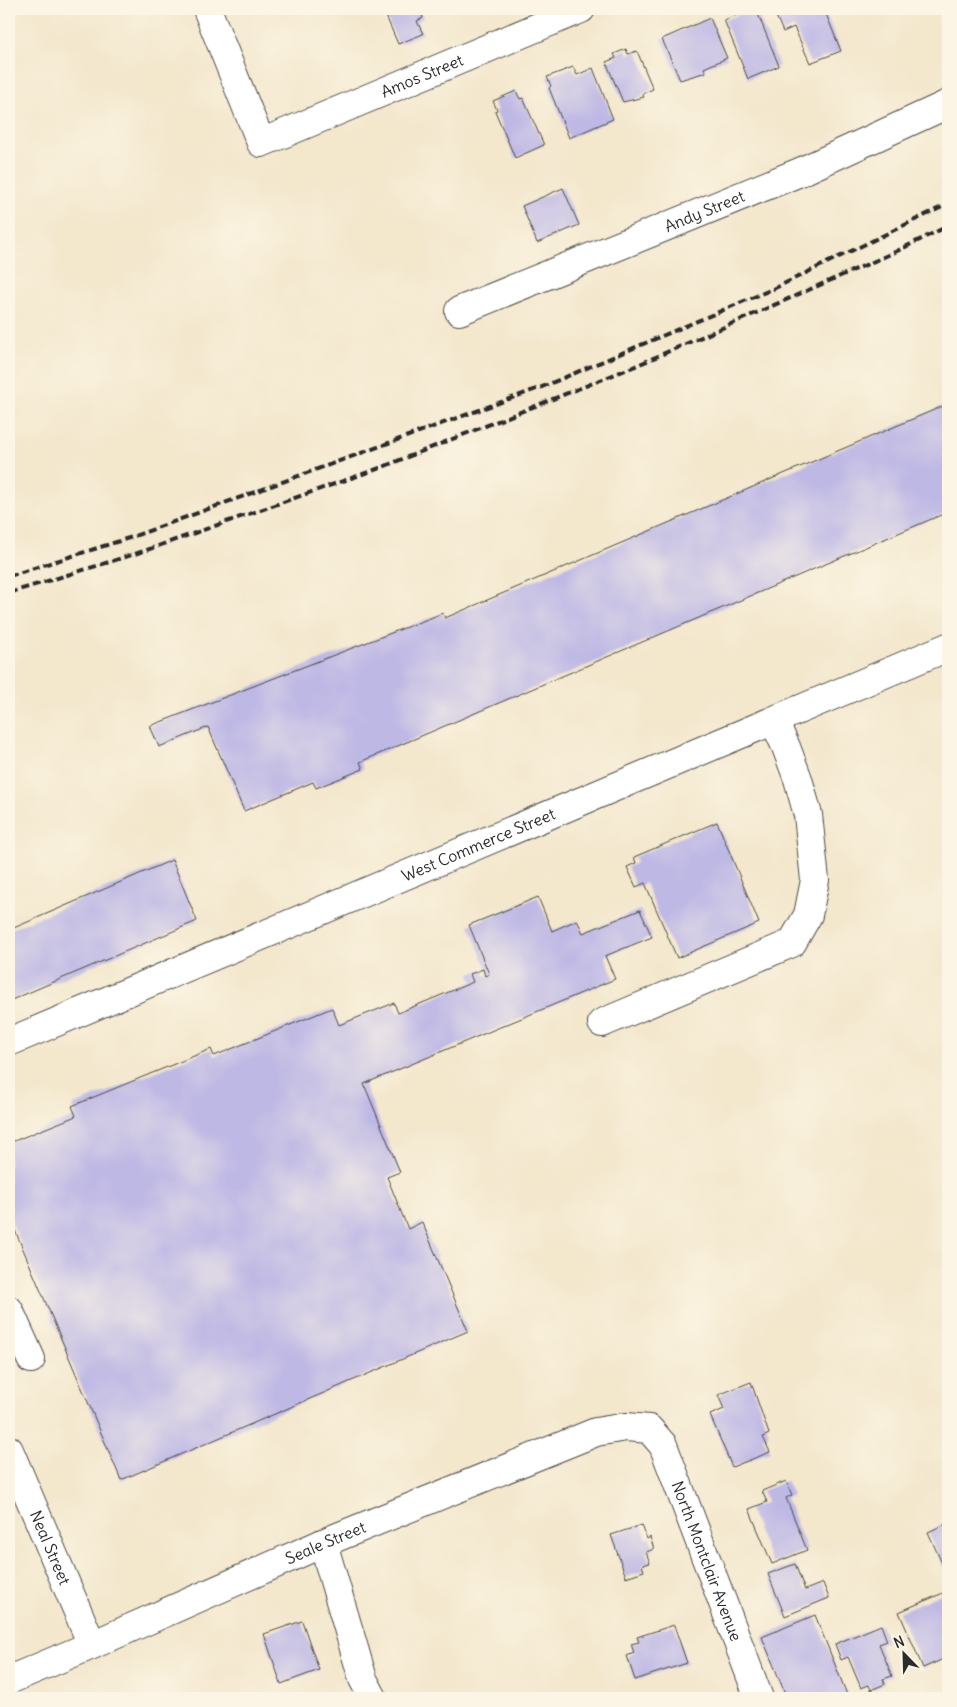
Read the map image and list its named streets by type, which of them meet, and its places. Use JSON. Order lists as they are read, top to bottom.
{
  "streets": {
    "street": [
      "Amos Street",
      "Andy Street",
      "West Commerce Street",
      "Seale Street",
      "Neal Street",
      "North Montclair Avenue"
    ]
  },
  "crossings": [
    ["Seale Street", "Neal Street"],
    ["Seale Street", "North Montclair Avenue"]
  ],
  "north": "top left"
}
